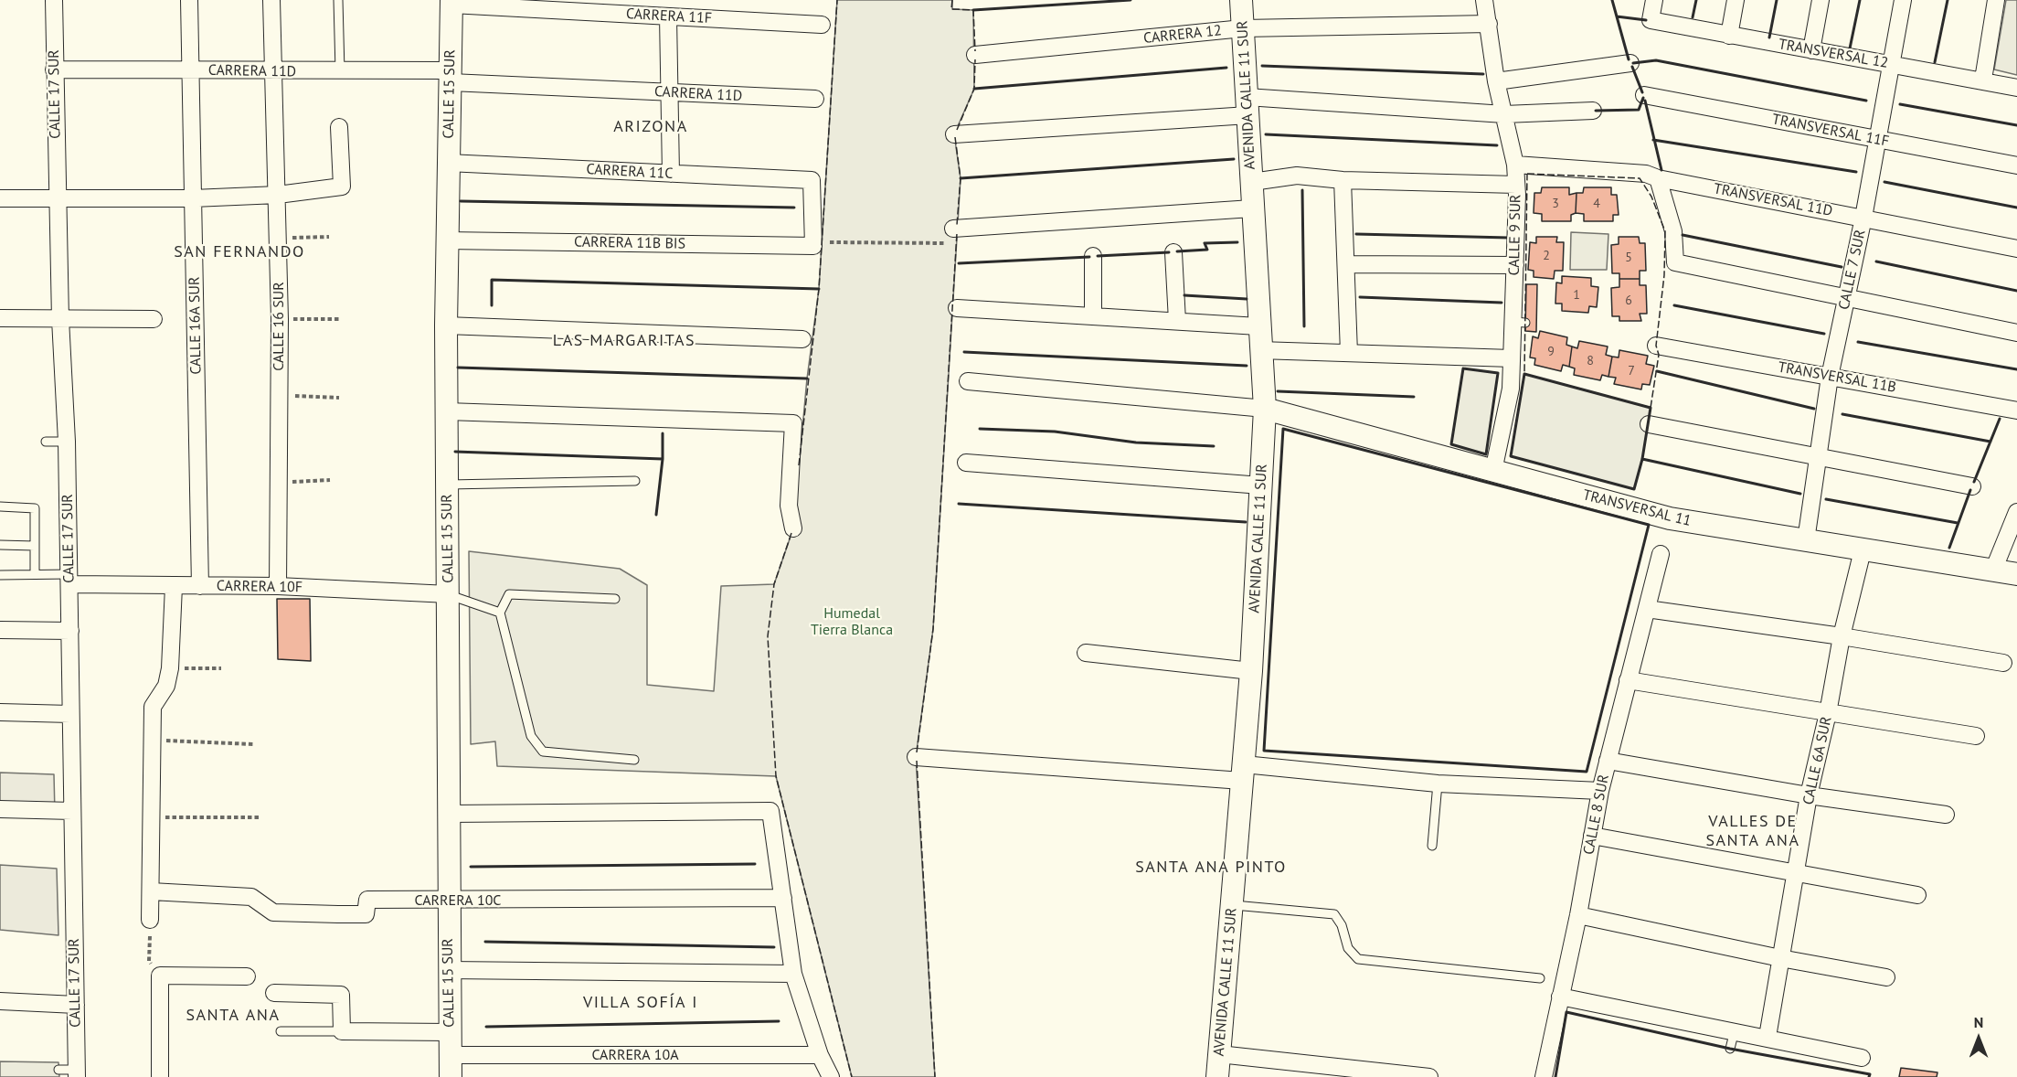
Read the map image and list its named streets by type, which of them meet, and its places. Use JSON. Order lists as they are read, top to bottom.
{
  "streets": {
    "street": [
      "CARRERA 11F",
      "CARRERA 12",
      "TRANSVERSAL 12",
      "CARRERA 11D",
      "CALLE 17 SUR",
      "CALLE 15 SUR",
      "AVENIDA CALLE 11 SUR",
      "TRANSVERSAL 11F",
      "CARRERA 11C",
      "TRANSVERSAL 11D",
      "CALLE 9 SUR",
      "CARRERA 11B BIS",
      "CALLE 7 SUR",
      "CALLE 16A SUR",
      "CALLE 16 SUR",
      "TRANSVERSAL 11B",
      "TRANSVERSAL 11",
      "CARRERA 10F",
      "CALLE 6A SUR",
      "CALLE 8 SUR",
      "CARRERA 10C",
      "CARRERA 10A"
    ]
  },
  "crossings": [
    ["CARRERA 11F", "CALLE 15 SUR"],
    ["CARRERA 12", "AVENIDA CALLE 11 SUR"],
    ["CARRERA 12", "CALLE 9 SUR"],
    ["TRANSVERSAL 12", "CALLE 7 SUR"],
    ["CARRERA 11D", "CALLE 17 SUR"],
    ["CARRERA 11D", "CALLE 15 SUR"],
    ["CARRERA 11D", "CALLE 16A SUR"],
    ["CARRERA 11D", "CALLE 16 SUR"],
    ["CALLE 17 SUR", "CARRERA 10F"],
    ["CALLE 15 SUR", "CARRERA 11C"],
    ["CALLE 15 SUR", "CARRERA 11B BIS"],
    ["CALLE 15 SUR", "CARRERA 10F"],
    ["CALLE 15 SUR", "CARRERA 10C"],
    ["CALLE 15 SUR", "CARRERA 10A"],
    ["AVENIDA CALLE 11 SUR", "TRANSVERSAL 11"],
    ["TRANSVERSAL 11F", "CALLE 7 SUR"],
    ["CARRERA 11C", "CARRERA 11B BIS"],
    ["TRANSVERSAL 11D", "CALLE 9 SUR"],
    ["TRANSVERSAL 11D", "CALLE 7 SUR"],
    ["CALLE 9 SUR", "TRANSVERSAL 11"],
    ["CALLE 7 SUR", "TRANSVERSAL 11B"],
    ["CALLE 7 SUR", "TRANSVERSAL 11"],
    ["CALLE 16A SUR", "CARRERA 10F"],
    ["CALLE 16 SUR", "CARRERA 10F"],
    ["TRANSVERSAL 11", "CALLE 6A SUR"]
  ],
  "districts": [
    "ARIZONA",
    "SAN FERNANDO",
    "LAS MARGARITAS",
    "VALLES DE SANTA ANA",
    "SANTA ANA PINTO",
    "VILLA SOFÍA I",
    "SANTA ANA"
  ],
  "parks": ["Humedal Tierra Blanca"],
  "house_numbers": [
    "3",
    "4",
    "2",
    "5",
    "1",
    "6",
    "9",
    "8",
    "7"
  ],
  "north": "top"
}
